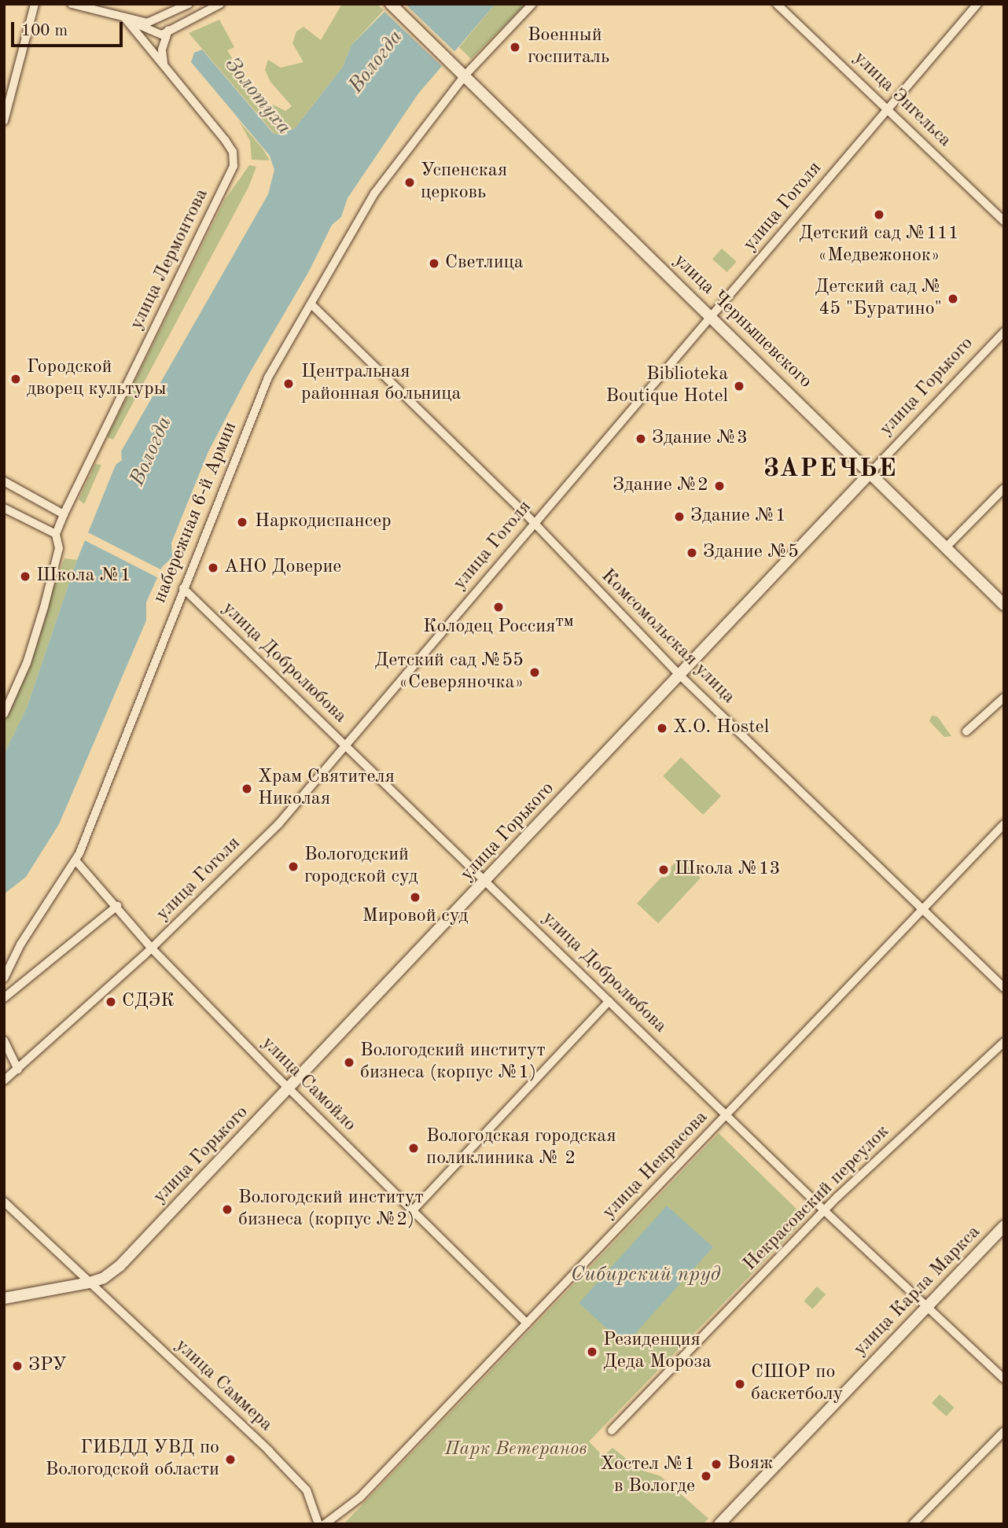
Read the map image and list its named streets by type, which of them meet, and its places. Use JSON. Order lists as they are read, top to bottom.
{
  "streets": {
    "street": [
      "улица Энгельса",
      "улица Гоголя",
      "улица Лермонтова",
      "улица Чернышевского",
      "улица Горького",
      "набережная 6-й Армии",
      "Комсомольская улица",
      "улица Добролюбова",
      "улица Самойло",
      "улица Некрасова",
      "Некрасовский переулок",
      "улица Карла Маркса",
      "улица Саммера"
    ]
  },
  "crossings": [
    ["улица Энгельса", "улица Гоголя"],
    ["улица Гоголя", "улица Чернышевского"],
    ["улица Гоголя", "Комсомольская улица"],
    ["улица Гоголя", "улица Добролюбова"],
    ["улица Гоголя", "улица Самойло"],
    ["улица Чернышевского", "улица Горького"],
    ["улица Чернышевского", "набережная 6-й Армии"],
    ["улица Горького", "Комсомольская улица"],
    ["улица Горького", "улица Добролюбова"],
    ["улица Горького", "улица Самойло"],
    ["улица Горького", "улица Саммера"],
    ["набережная 6-й Армии", "Комсомольская улица"],
    ["набережная 6-й Армии", "улица Добролюбова"],
    ["набережная 6-й Армии", "улица Самойло"],
    ["Комсомольская улица", "улица Некрасова"],
    ["улица Добролюбова", "улица Некрасова"],
    ["улица Добролюбова", "Некрасовский переулок"],
    ["улица Добролюбова", "улица Карла Маркса"],
    ["улица Самойло", "улица Некрасова"]
  ],
  "districts": ["ЗАРЕЧЬЕ"],
  "water": ["Вологда", "Золотуха", "Сибирский пруд"],
  "parks": ["Парк Ветеранов"],
  "places": [
    "Военный госпиталь",
    "Успенская церковь",
    "Детский сад №111 «Медвежонок»",
    "Светлица",
    "Детский сад № 45 \"Буратино\"",
    "Городской дворец культуры",
    "Центральная районная больница",
    "Biblioteka Boutique Hotel",
    "Здание №3",
    "Здание №2",
    "Здание №1",
    "Наркодиспансер",
    "Здание №5",
    "АНО Доверие",
    "Школа №1",
    "Колодец Россия™",
    "Детский сад №55 «Северяночка»",
    "X.O. Hostel",
    "Храм Святителя Николая",
    "Вологодский городской суд",
    "Школа №13",
    "Мировой суд",
    "СДЭК",
    "Вологодский институт бизнеса (корпус №1)",
    "Вологодская городская поликлиника № 2",
    "Вологодский институт бизнеса (корпус №2)",
    "Резиденция Деда Мороза",
    "ЗРУ",
    "СШОР по баскетболу",
    "ГИБДД УВД по Вологодской области",
    "Вояж",
    "Хостел №1 в Вологде"
  ],
  "scale_bar": "100 m"
}
